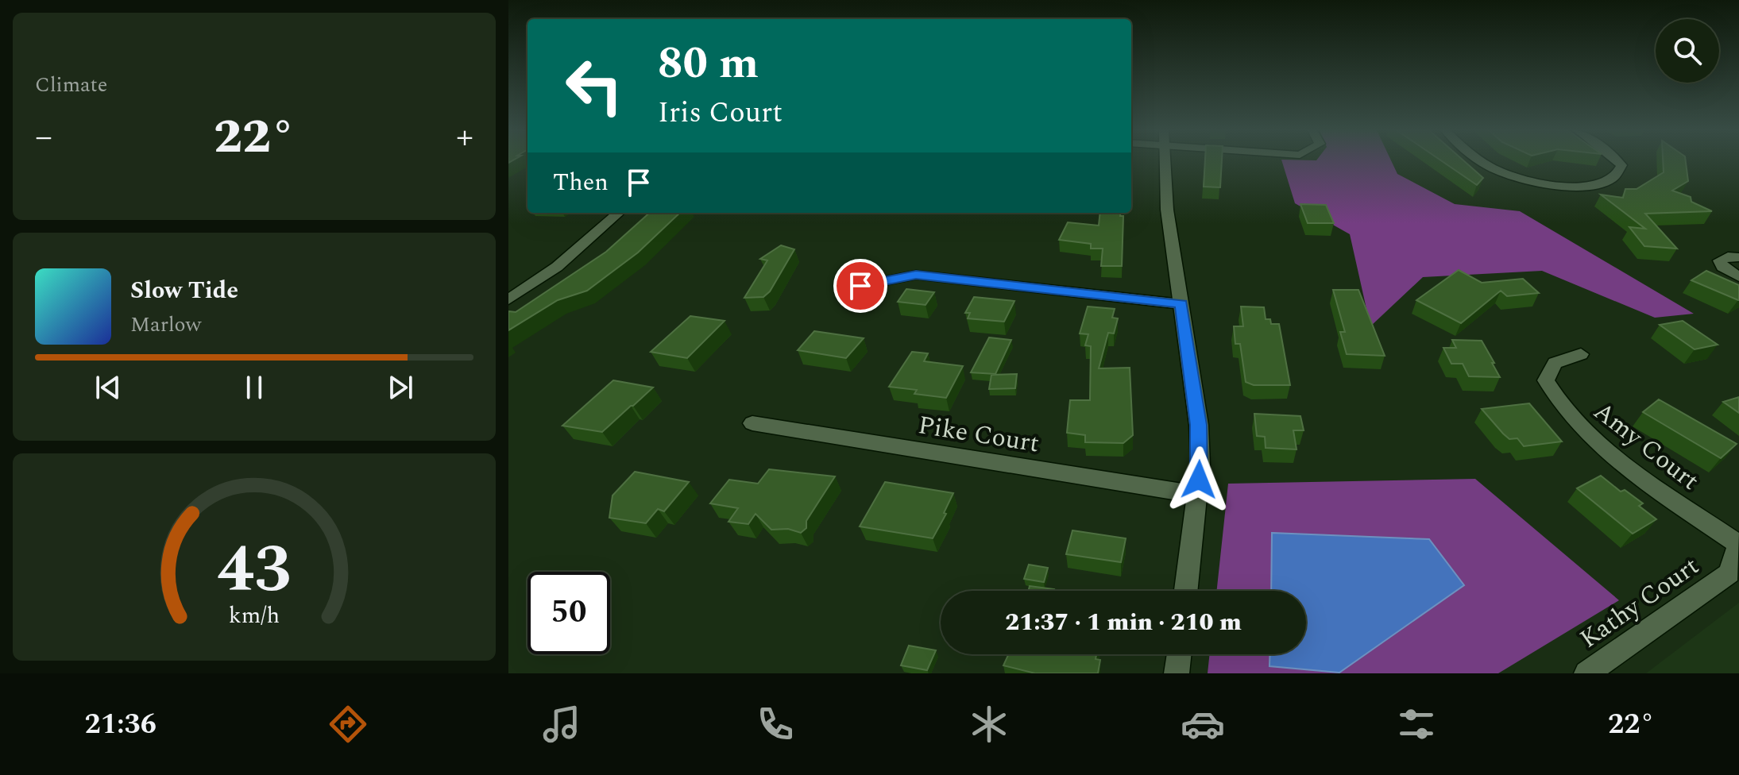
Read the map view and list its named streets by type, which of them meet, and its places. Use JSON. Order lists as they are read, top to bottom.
{
  "streets": {
    "street": ["Pike Court", "Amy Court", "Kathy Court"]
  },
  "crossings": [
    ["Amy Court", "Kathy Court"]
  ],
  "page": {
    "tile": "Climate",
    "turn": ["80 m", "Iris Court"],
    "heat": ["−", "22°", "+"],
    "then": "Then",
    "song": ["Slow Tide", "Marlow"],
    "limit": "50",
    "trip": "21:37 · 1 min · 210 m",
    "tabs": ["21:36", "22°"],
    "gauge": ["43", "km/h"]
  }
}
